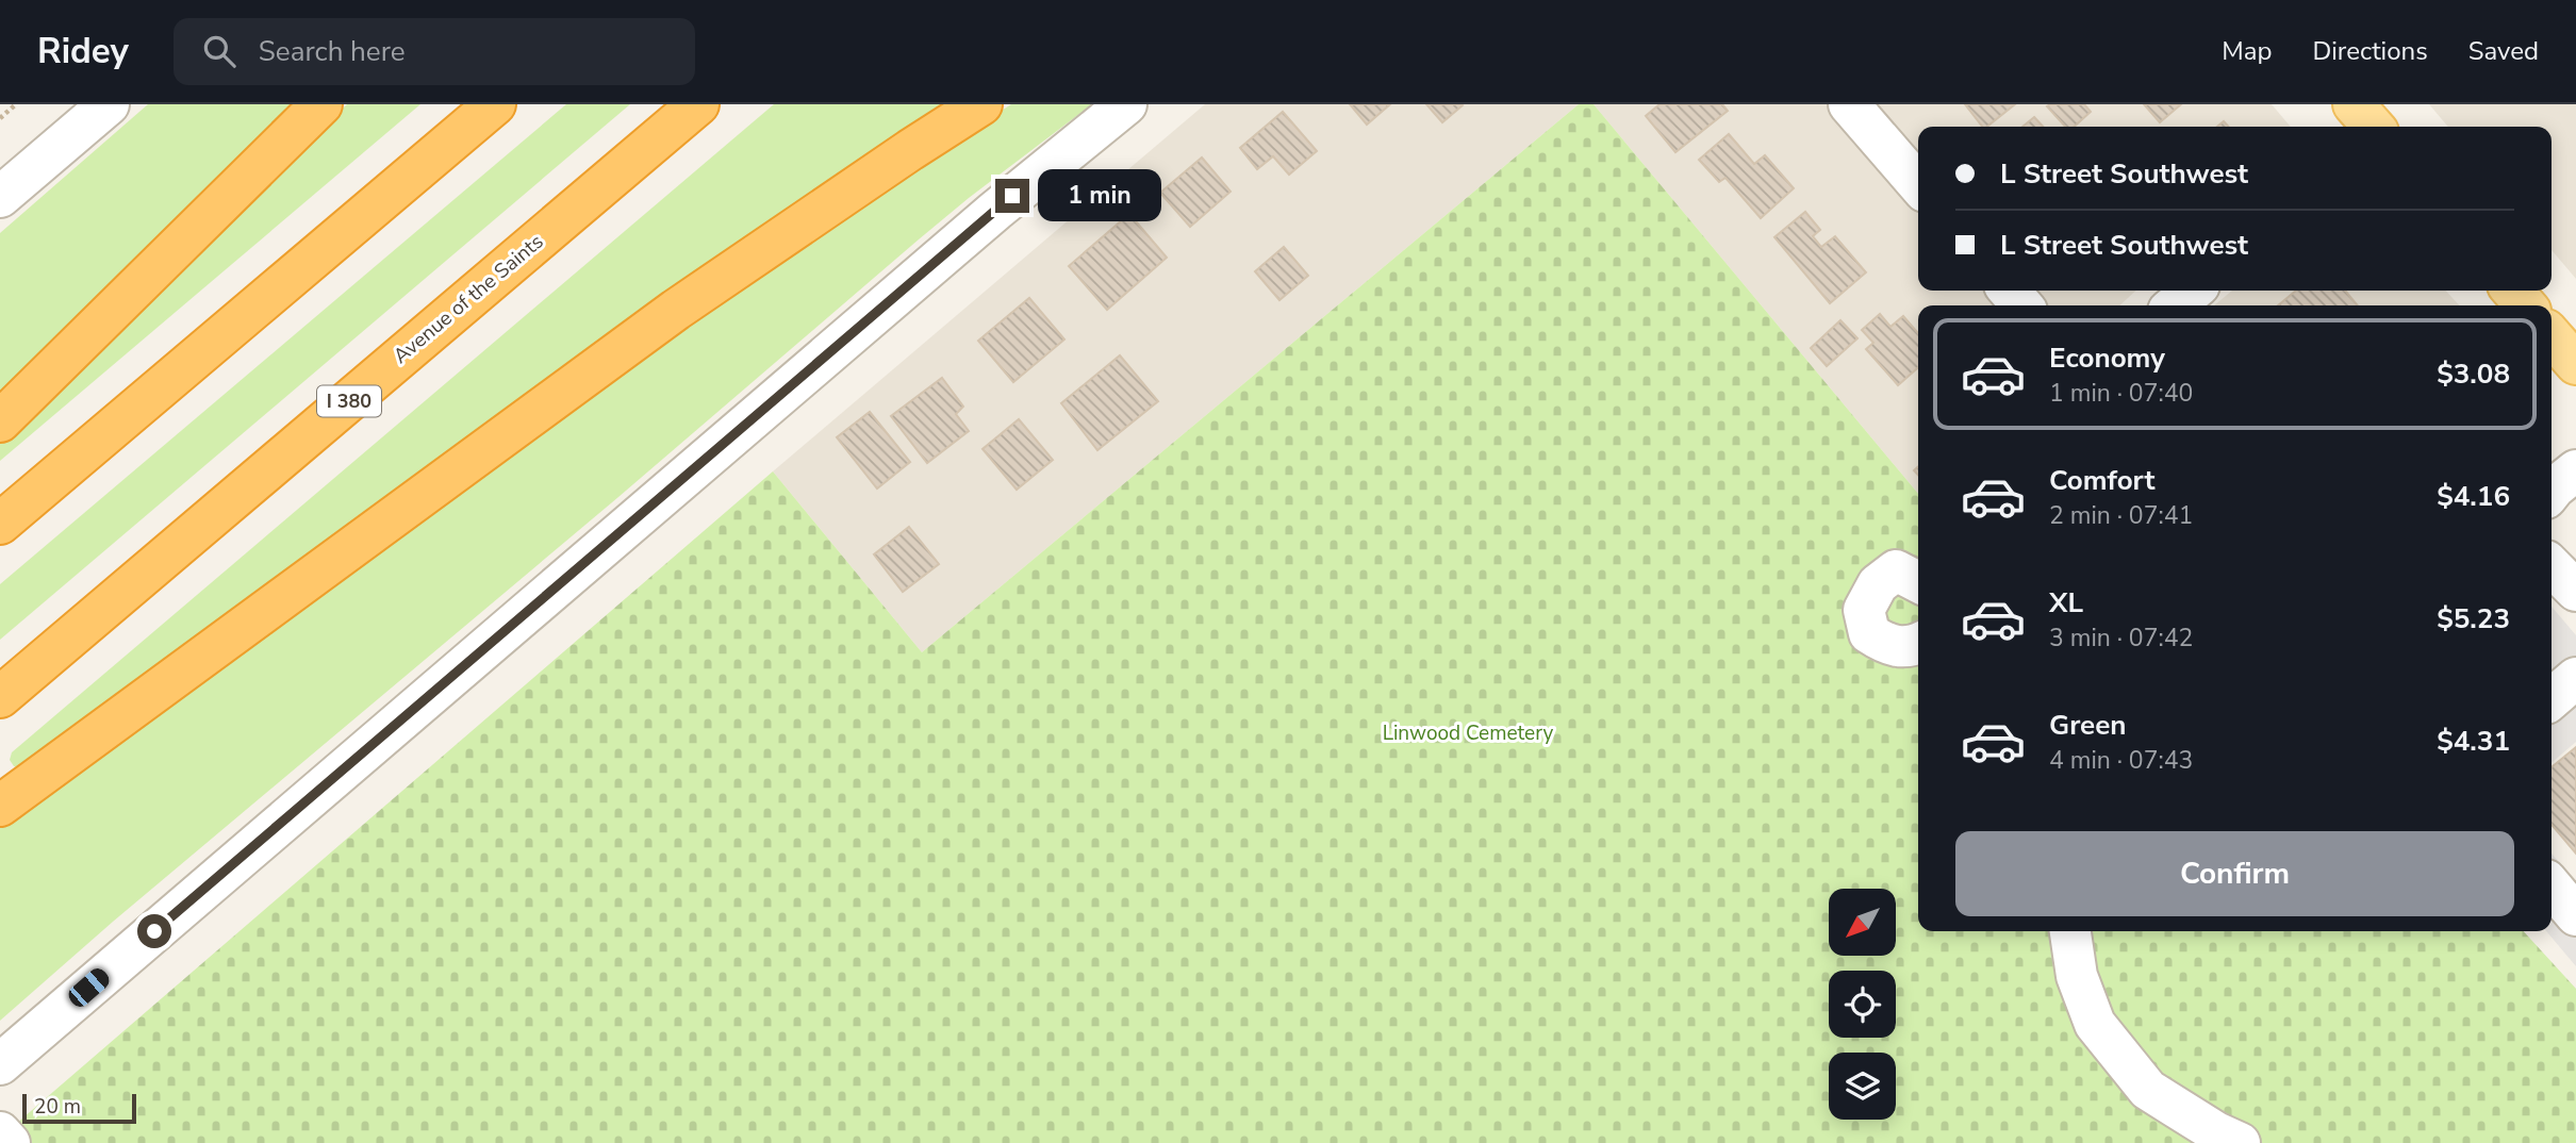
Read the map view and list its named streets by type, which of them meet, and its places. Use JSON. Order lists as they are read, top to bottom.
{
  "streets": {
    "highway": ["Avenue of the Saints", "I 380"]
  },
  "parks": ["Linwood Cemetery"],
  "scale_bar": "20 m",
  "north": "bottom left",
  "page": {
    "header": "Ridey",
    "search": "Search here",
    "nav": ["Map", "Directions", "Saved"],
    "banner": ["L Street Southwest", "L Street Southwest"],
    "bubble": "1 min",
    "list": [
      {
        "name": "Economy",
        "note": "1 min · 07:40",
        "value": "$3.08"
      },
      {
        "name": "Comfort",
        "note": "2 min · 07:41",
        "value": "$4.16"
      },
      {
        "name": "XL",
        "note": "3 min · 07:42",
        "value": "$5.23"
      },
      {
        "name": "Green",
        "note": "4 min · 07:43",
        "value": "$4.31"
      }
    ],
    "buttons": "Confirm",
    "scale": "20 m"
  }
}
